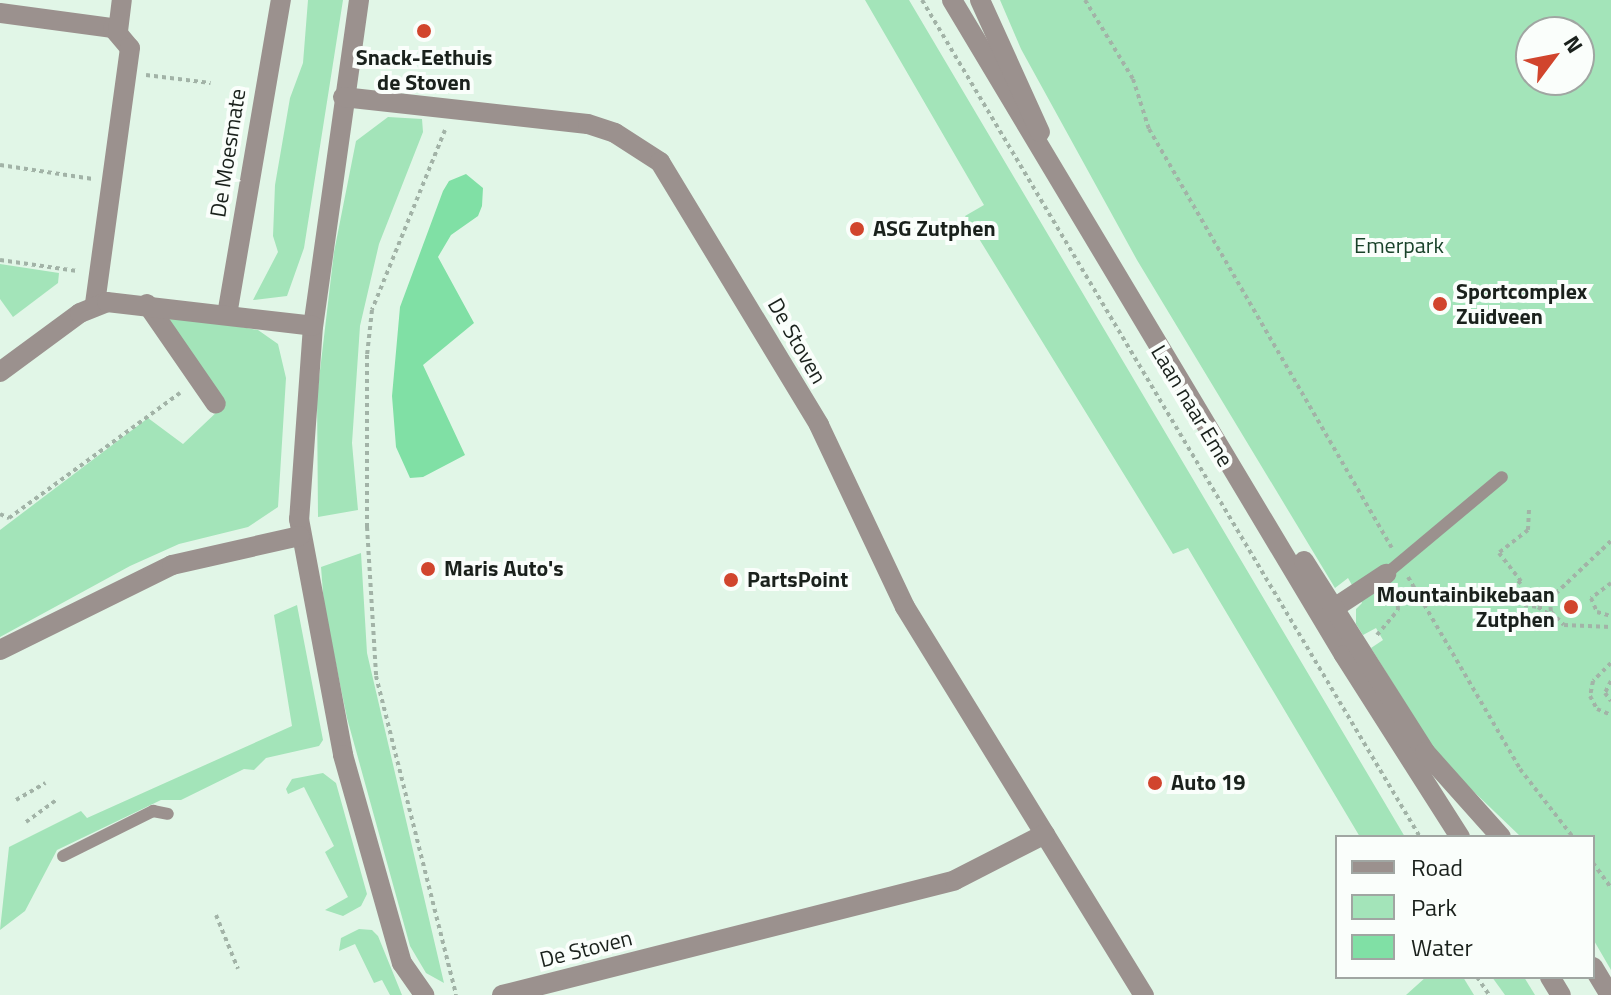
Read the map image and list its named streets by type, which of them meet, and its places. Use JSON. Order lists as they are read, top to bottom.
{
  "streets": {
    "street": ["De Moesmate", "De Stoven", "Laan naar Eme"]
  },
  "parks": ["Emerpark"],
  "places": [
    "Snack-Eethuis de Stoven",
    "ASG Zutphen",
    "Sportcomplex Zuidveen",
    "Maris Auto's",
    "PartsPoint",
    "Mountainbikebaan Zutphen",
    "Auto 19"
  ],
  "legend": ["Road", "Park", "Water"],
  "north": "top right"
}
